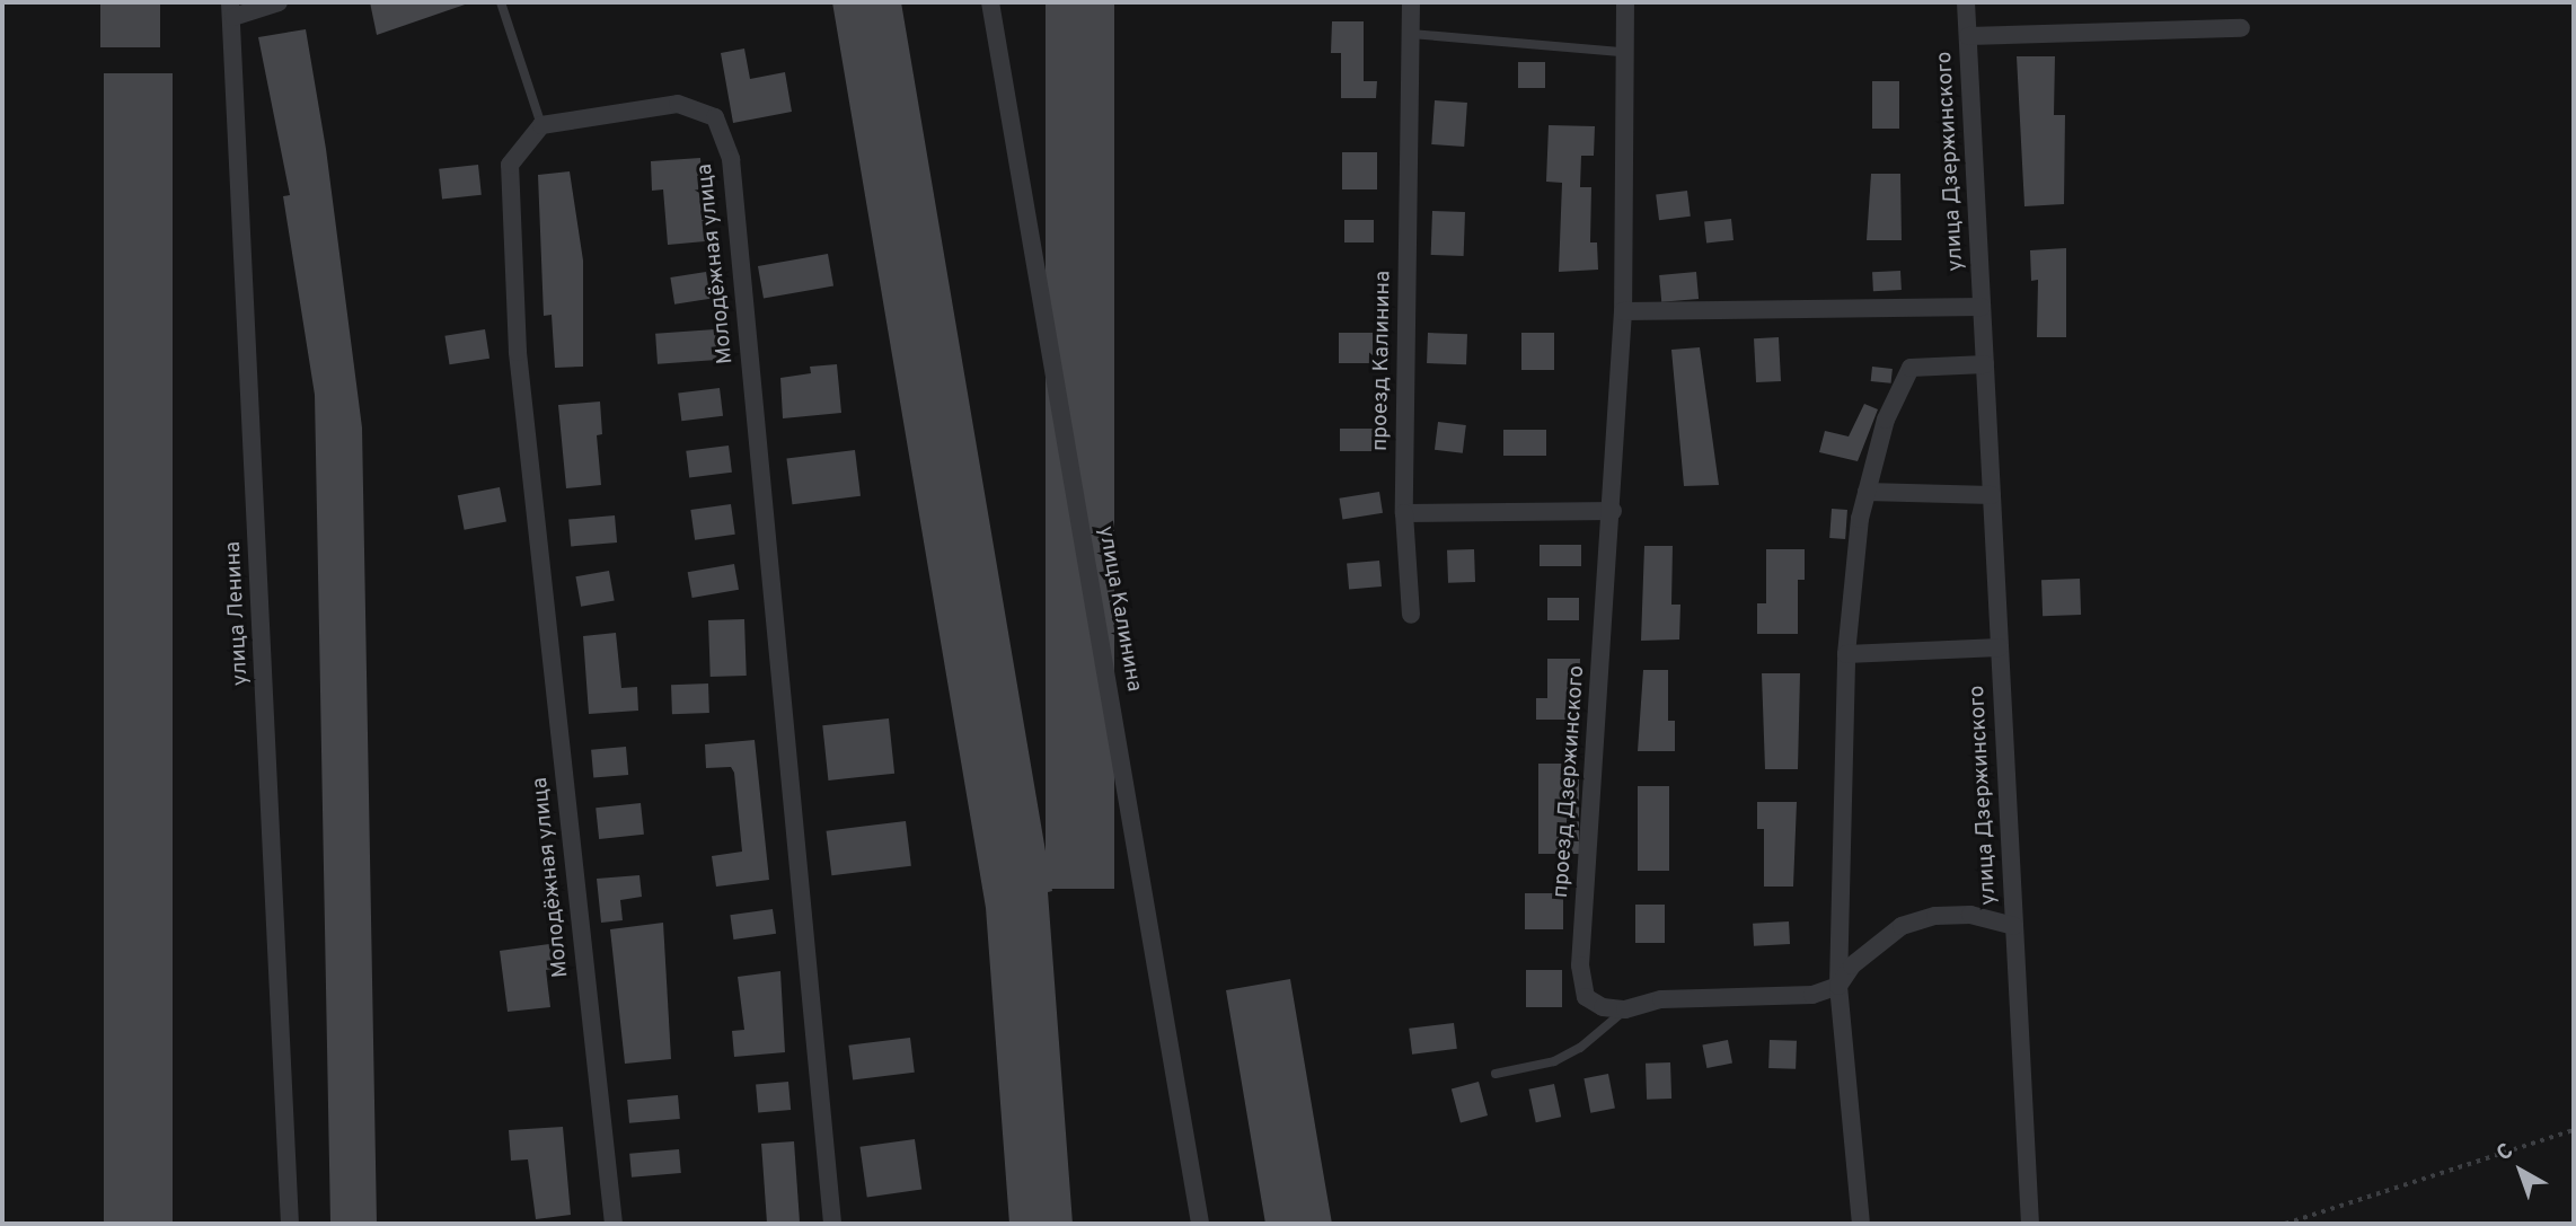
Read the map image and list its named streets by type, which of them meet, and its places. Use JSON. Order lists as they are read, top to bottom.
{
  "streets": {
    "street": [
      "улица Дзержинского",
      "Молодёжная улица",
      "проезд Калинина",
      "улица Калинина",
      "улица Ленина",
      "проезд Дзержинского"
    ]
  },
  "north": "top left"
}
